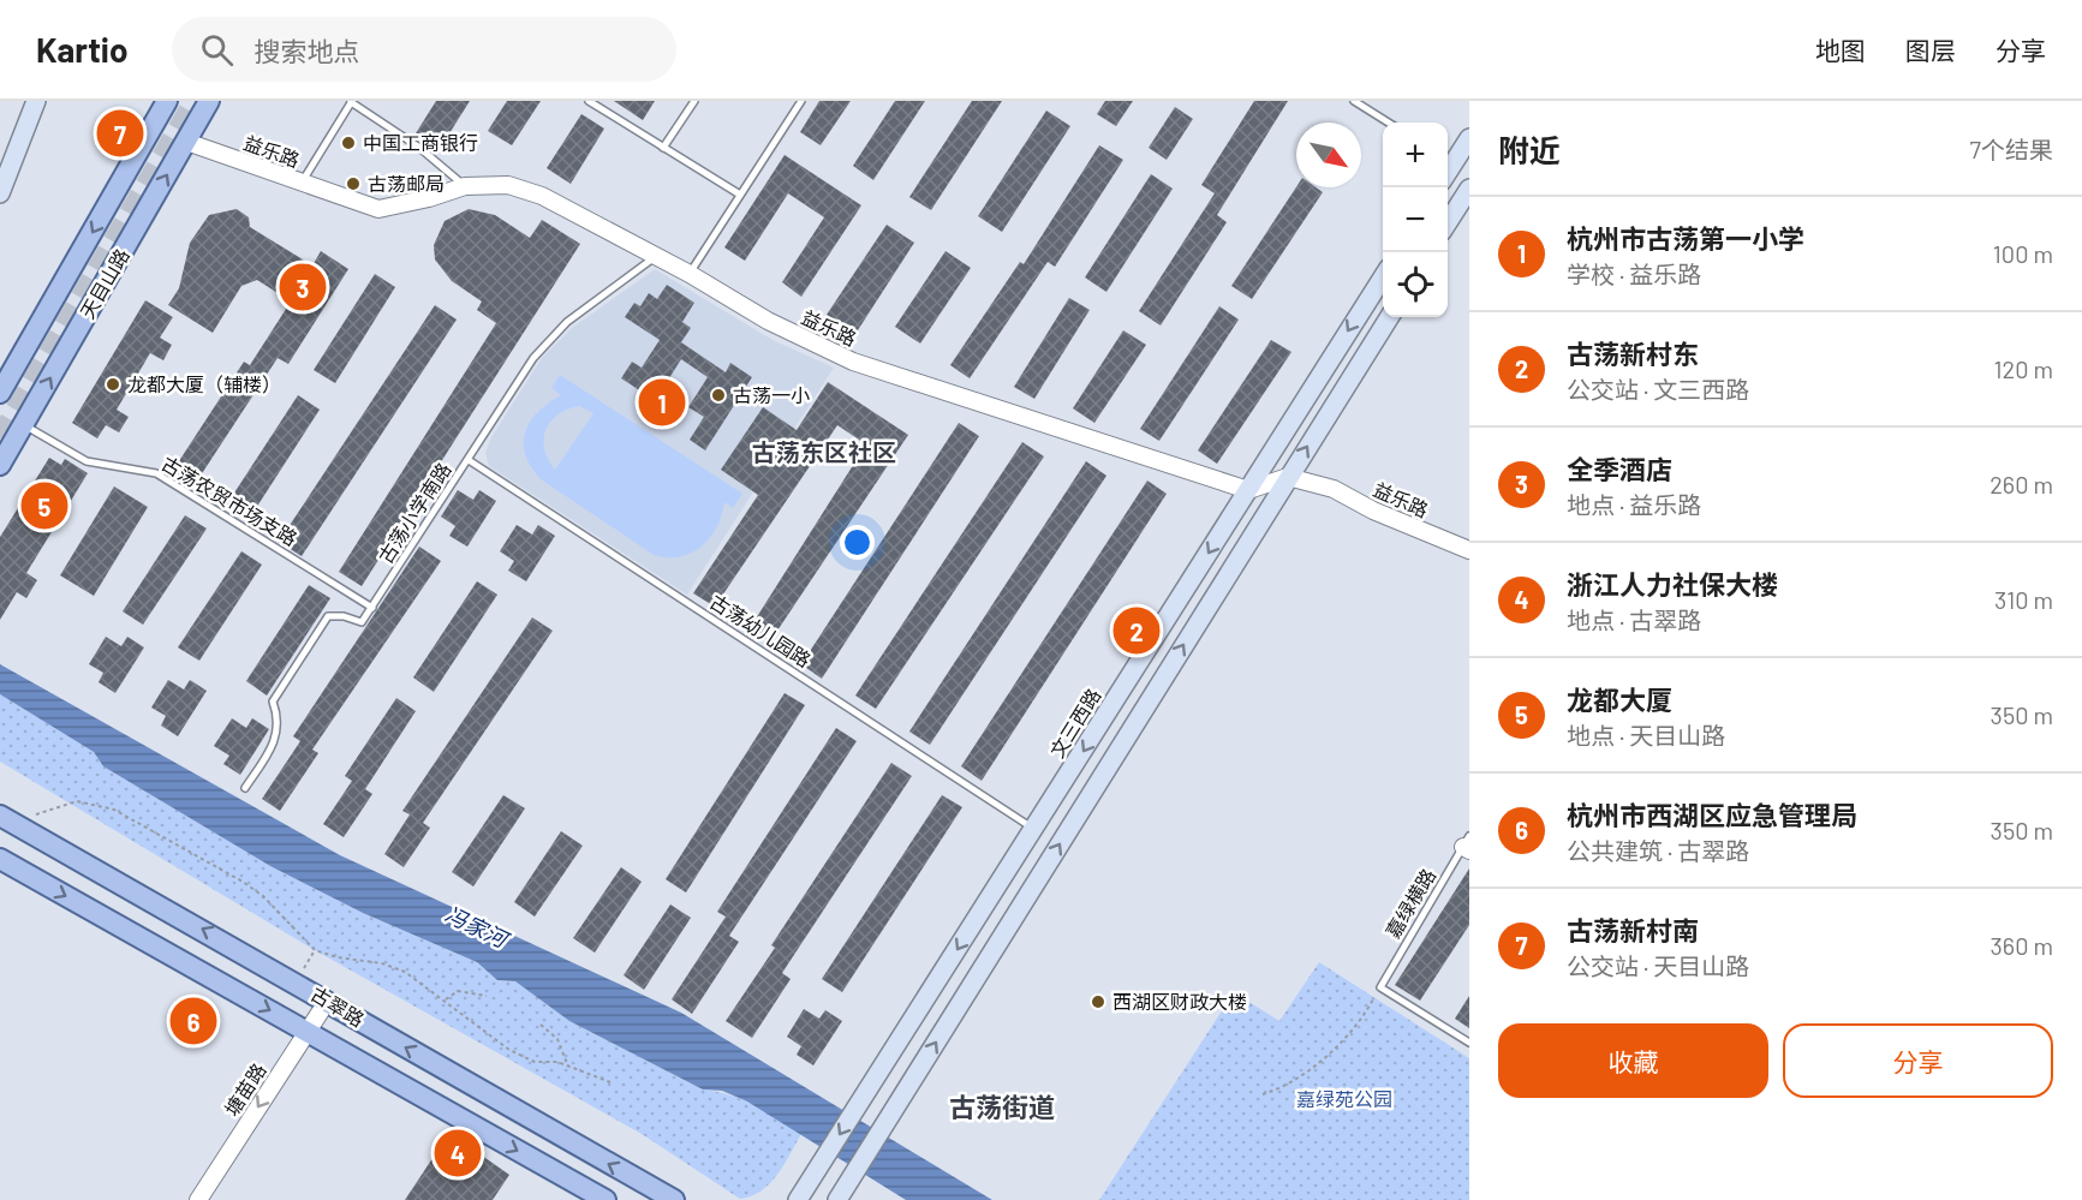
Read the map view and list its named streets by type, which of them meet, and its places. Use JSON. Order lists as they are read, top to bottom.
{
  "streets": {
    "main road": ["天目山路", "文三西路", "古翠路"],
    "street": ["益乐路", "塘苗路"],
    "lane": [
      "古荡农贸市场支路",
      "古荡小学南路",
      "古荡幼儿园路",
      "嘉绿横路"
    ]
  },
  "crossings": [
    ["益乐路", "天目山路"],
    ["益乐路", "古荡小学南路"],
    ["益乐路", "文三西路"],
    ["天目山路", "古荡农贸市场支路"],
    ["古荡农贸市场支路", "古荡小学南路"],
    ["古荡小学南路", "古荡幼儿园路"],
    ["古荡幼儿园路", "文三西路"],
    ["古翠路", "塘苗路"]
  ],
  "one_way": ["塘苗路"],
  "districts": ["古荡东区社区", "古荡街道"],
  "water": ["冯家河"],
  "parks": ["嘉绿苑公园"],
  "places": [
    "中国工商银行",
    "古荡邮局",
    "龙都大厦（辅楼）",
    "古荡一小",
    "西湖区财政大楼"
  ],
  "north": "bottom right",
  "page": {
    "header": "Kartio",
    "search": "搜索地点",
    "nav": ["地图", "图层", "分享"],
    "heading": ["附近", "7个结果"],
    "pins": [
      "7",
      "3",
      "1",
      "5",
      "2",
      "6",
      "4"
    ],
    "map_buttons": ["+", "−"],
    "list": [
      {
        "mark": "1",
        "name": "杭州市古荡第一小学",
        "note": "学校 · 益乐路",
        "value": "100 m"
      },
      {
        "mark": "2",
        "name": "古荡新村东",
        "note": "公交站 · 文三西路",
        "value": "120 m"
      },
      {
        "mark": "3",
        "name": "全季酒店",
        "note": "地点 · 益乐路",
        "value": "260 m"
      },
      {
        "mark": "4",
        "name": "浙江人力社保大楼",
        "note": "地点 · 古翠路",
        "value": "310 m"
      },
      {
        "mark": "5",
        "name": "龙都大厦",
        "note": "地点 · 天目山路",
        "value": "350 m"
      },
      {
        "mark": "6",
        "name": "杭州市西湖区应急管理局",
        "note": "公共建筑 · 古翠路",
        "value": "350 m"
      },
      {
        "mark": "7",
        "name": "古荡新村南",
        "note": "公交站 · 天目山路",
        "value": "360 m"
      }
    ],
    "buttons": ["收藏", "分享"]
  }
}
